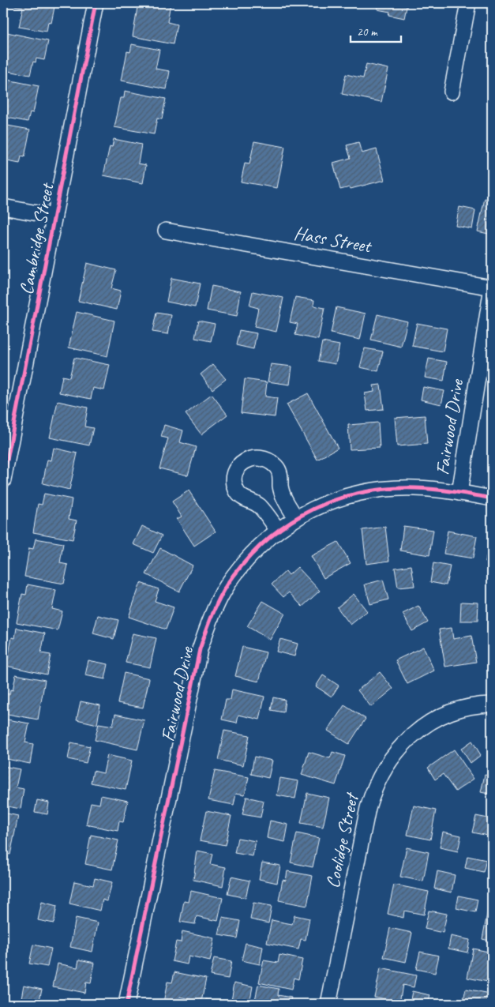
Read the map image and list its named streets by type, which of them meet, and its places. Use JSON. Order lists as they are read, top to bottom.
{
  "streets": {
    "street": [
      "Cambridge Street",
      "Hass Street",
      "Fairwood Drive",
      "Coolidge Street"
    ]
  },
  "crossings": [
    ["Hass Street", "Fairwood Drive"]
  ],
  "scale_bar": "20 m"
}
